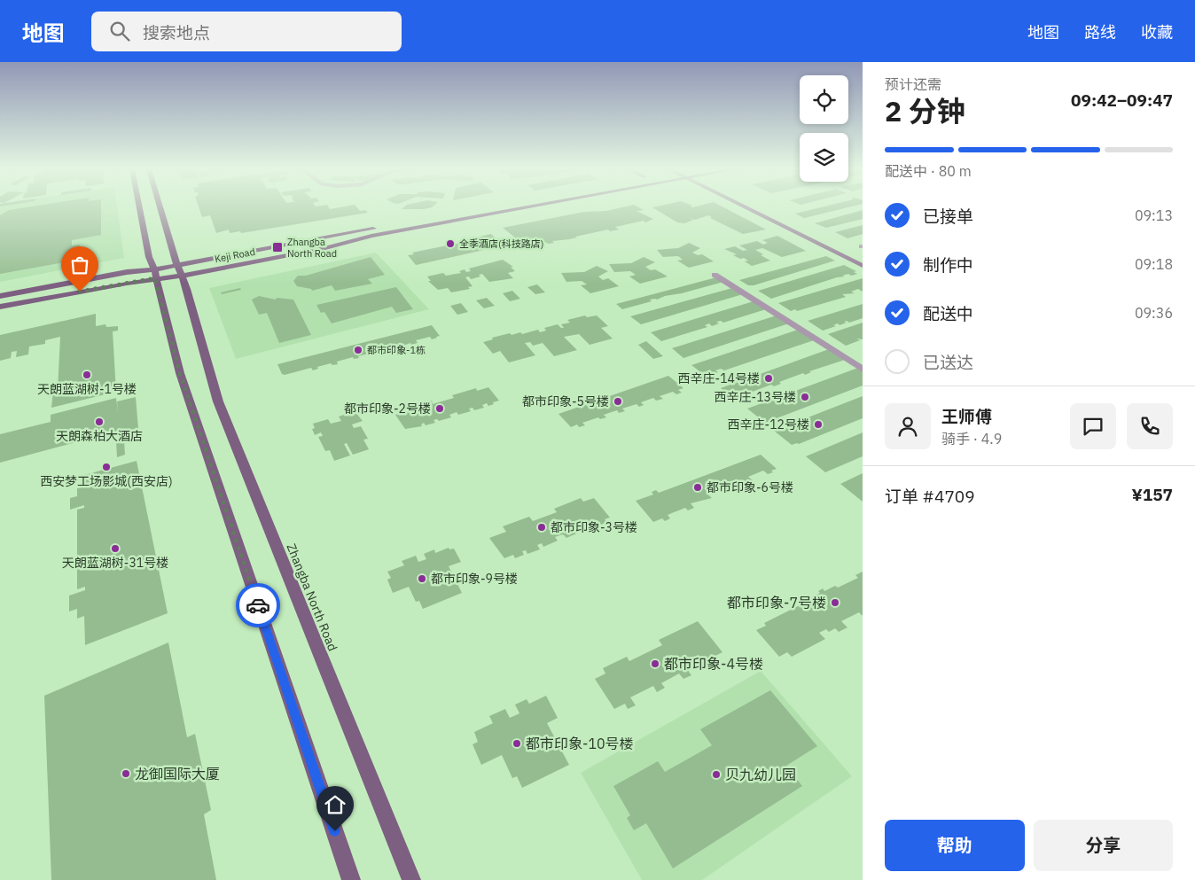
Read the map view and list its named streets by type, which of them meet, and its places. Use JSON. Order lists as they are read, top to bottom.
{
  "streets": {
    "main road": ["Keji Road", "Zhangba North Road"]
  },
  "crossings": [
    ["Keji Road", "Zhangba North Road"]
  ],
  "places": {
    "other": [
      "全季酒店(科技路店)",
      "都市印象-1栋",
      "天朗蓝湖树-1号楼",
      "西辛庄-14号楼",
      "西辛庄-13号楼",
      "都市印象-5号楼",
      "都市印象-2号楼",
      "天朗森柏大酒店",
      "西辛庄-12号楼",
      "西安梦工场影城(西安店)",
      "都市印象-6号楼",
      "都市印象-3号楼",
      "天朗蓝湖树-31号楼",
      "都市印象-9号楼",
      "都市印象-7号楼",
      "都市印象-4号楼",
      "都市印象-10号楼",
      "龙御国际大厦",
      "贝九幼儿园"
    ],
    "transit": ["Zhangba North Road"]
  },
  "page": {
    "header": "地图",
    "search": "搜索地点",
    "nav": ["地图", "路线", "收藏"],
    "heading": ["2 分钟", "预计还需", "09:42–09:47"],
    "panel": [
      "王师傅",
      "骑手 · 4.9",
      "订单 #4709",
      "¥157"
    ],
    "bar": "配送中 · 80 m",
    "list": [
      ["已接单", "09:13"],
      ["制作中", "09:18"],
      ["配送中", "09:36"],
      "已送达"
    ],
    "buttons": ["帮助", "分享"]
  }
}
